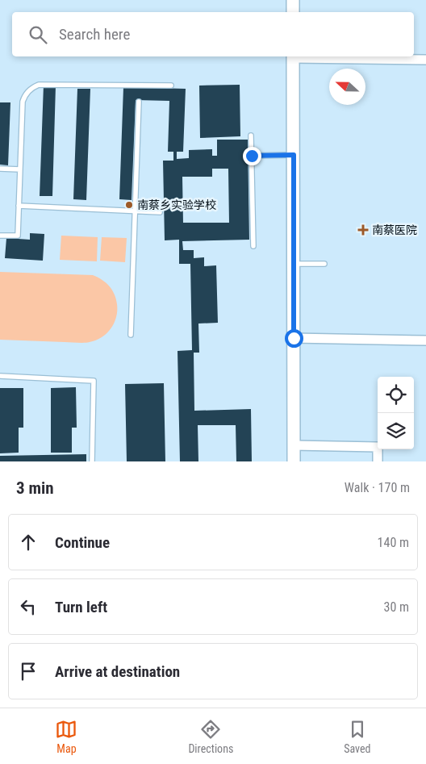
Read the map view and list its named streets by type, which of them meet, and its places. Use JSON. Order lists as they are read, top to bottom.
{
  "places": {
    "other": ["南蔡乡实验学校"],
    "health": ["南蔡医院"]
  },
  "north": "left",
  "page": {
    "search": "Search here",
    "heading": ["3 min", "Walk · 170 m"],
    "list": [
      ["Continue", "140 m"],
      ["Turn left", "30 m"],
      "Arrive at destination"
    ],
    "nav": ["Map", "Directions", "Saved"]
  }
}
